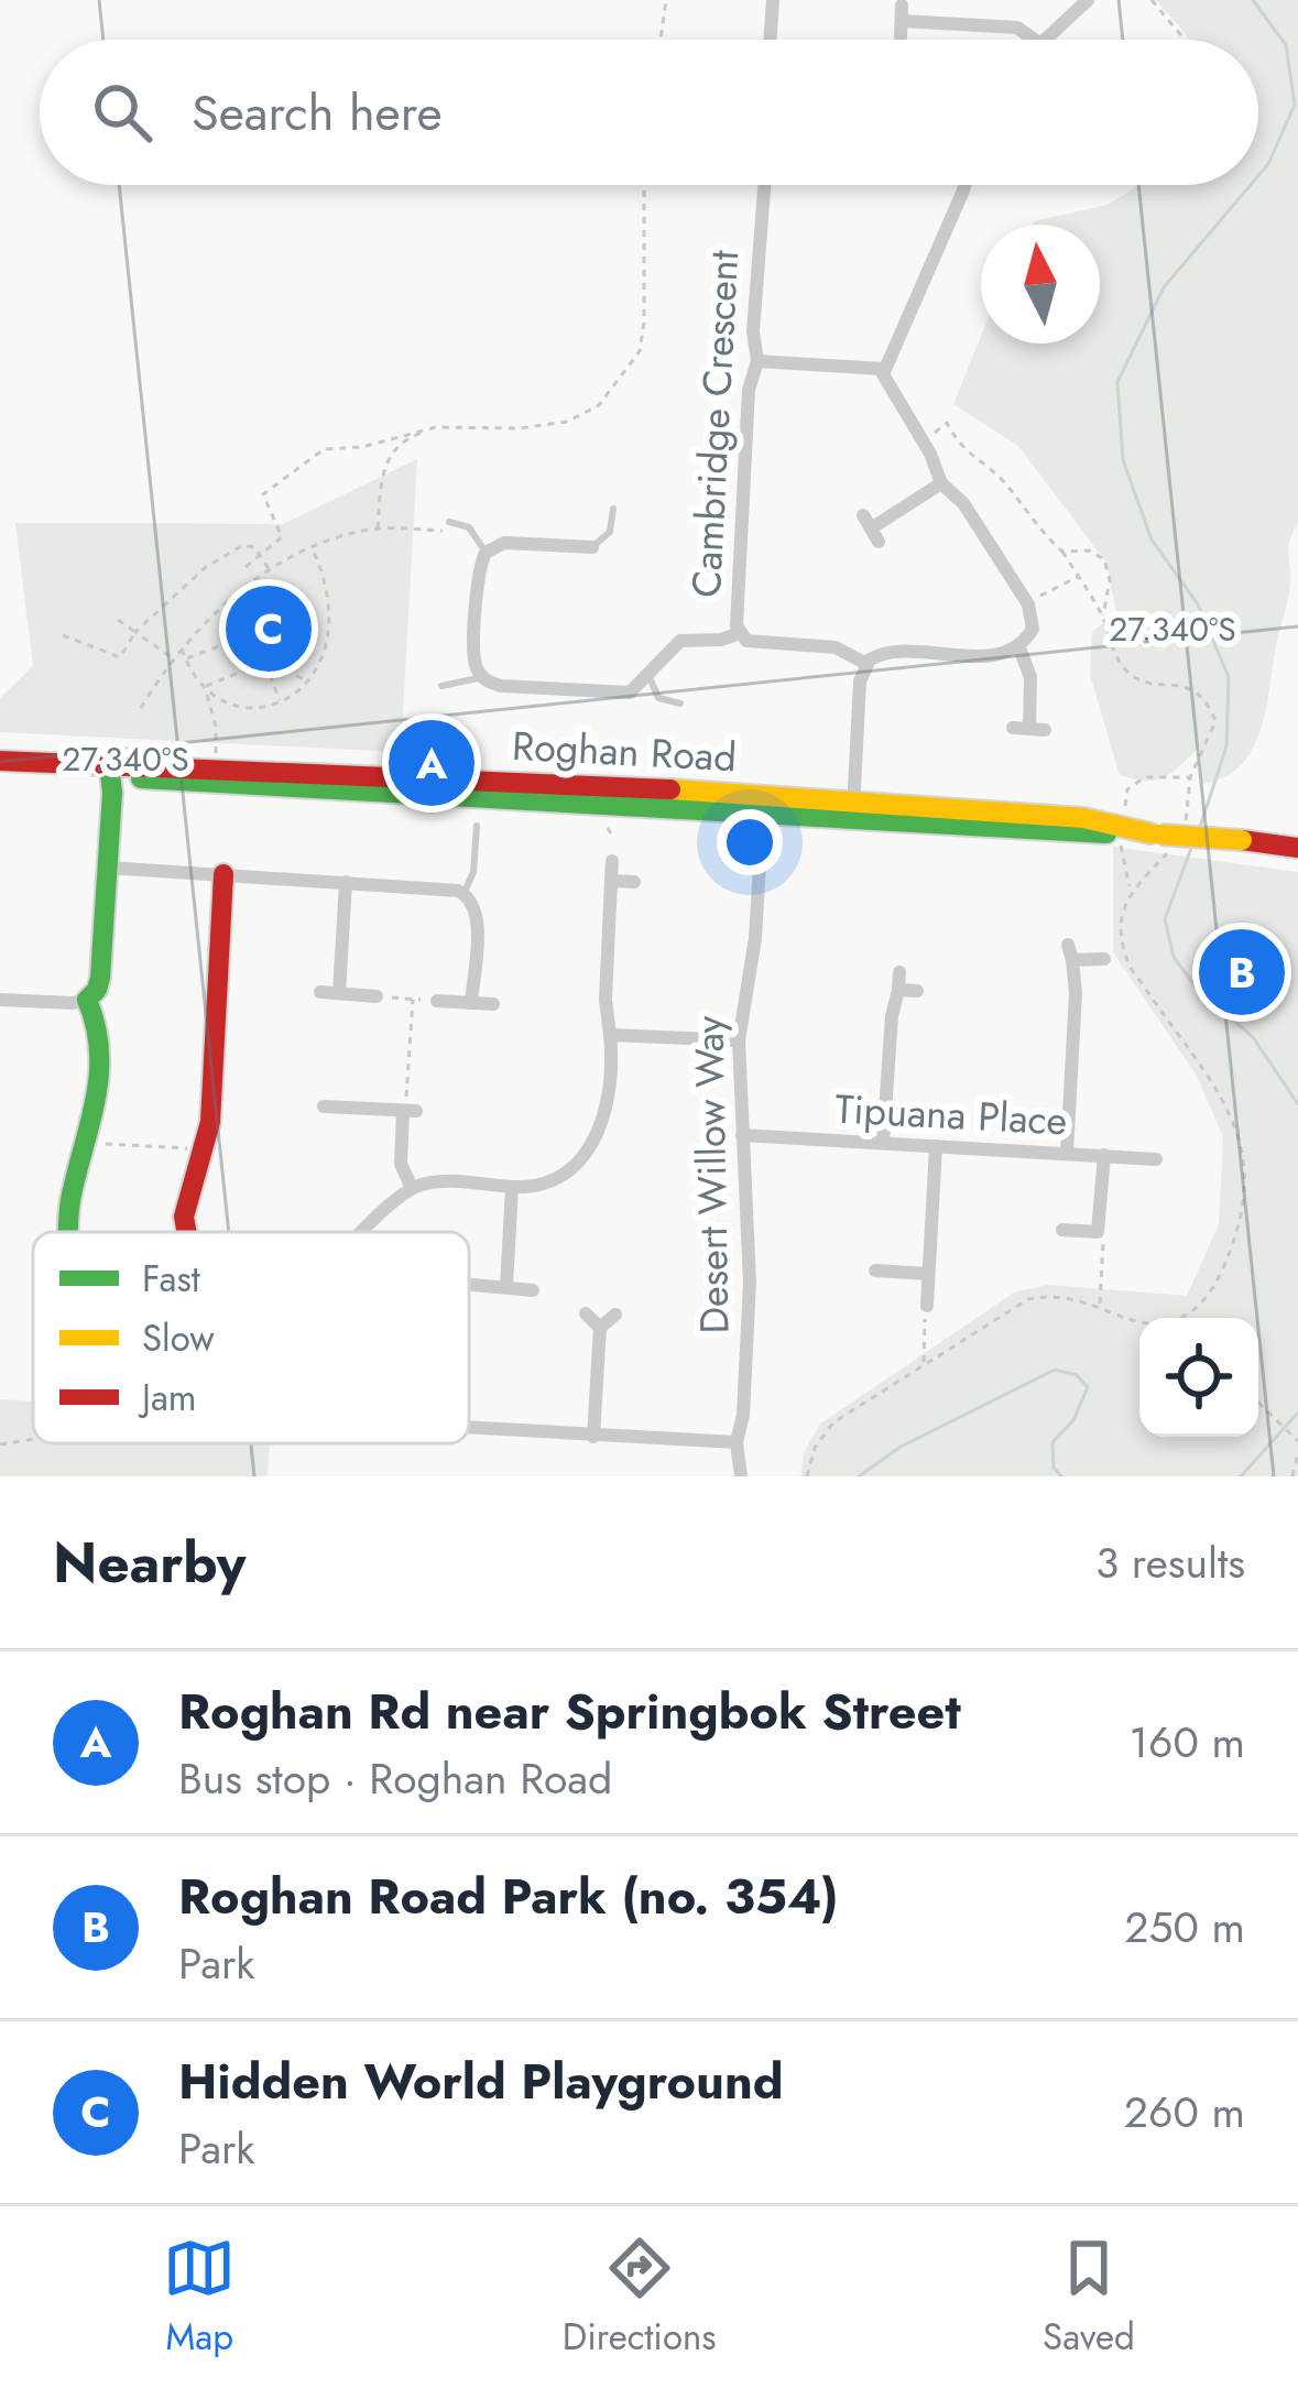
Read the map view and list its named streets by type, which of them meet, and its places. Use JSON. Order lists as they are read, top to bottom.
{
  "streets": {
    "main road": ["Roghan Road"],
    "street": ["Cambridge Crescent", "Tipuana Place", "Desert Willow Way"]
  },
  "crossings": [
    ["Roghan Road", "Desert Willow Way"],
    ["Tipuana Place", "Desert Willow Way"]
  ],
  "legend": ["Fast", "Slow", "Jam"],
  "north": "top",
  "page": {
    "search": "Search here",
    "pins": ["C", "A", "B"],
    "heading": ["Nearby", "3 results"],
    "list": [
      {
        "mark": "A",
        "name": "Roghan Rd near Springbok Street",
        "note": "Bus stop · Roghan Road",
        "value": "160 m"
      },
      {
        "mark": "B",
        "name": "Roghan Road Park (no. 354)",
        "note": "Park",
        "value": "250 m"
      },
      {
        "mark": "C",
        "name": "Hidden World Playground",
        "note": "Park",
        "value": "260 m"
      }
    ],
    "nav": ["Map", "Directions", "Saved"]
  },
  "coordinates": ["27.340°S"]
}
